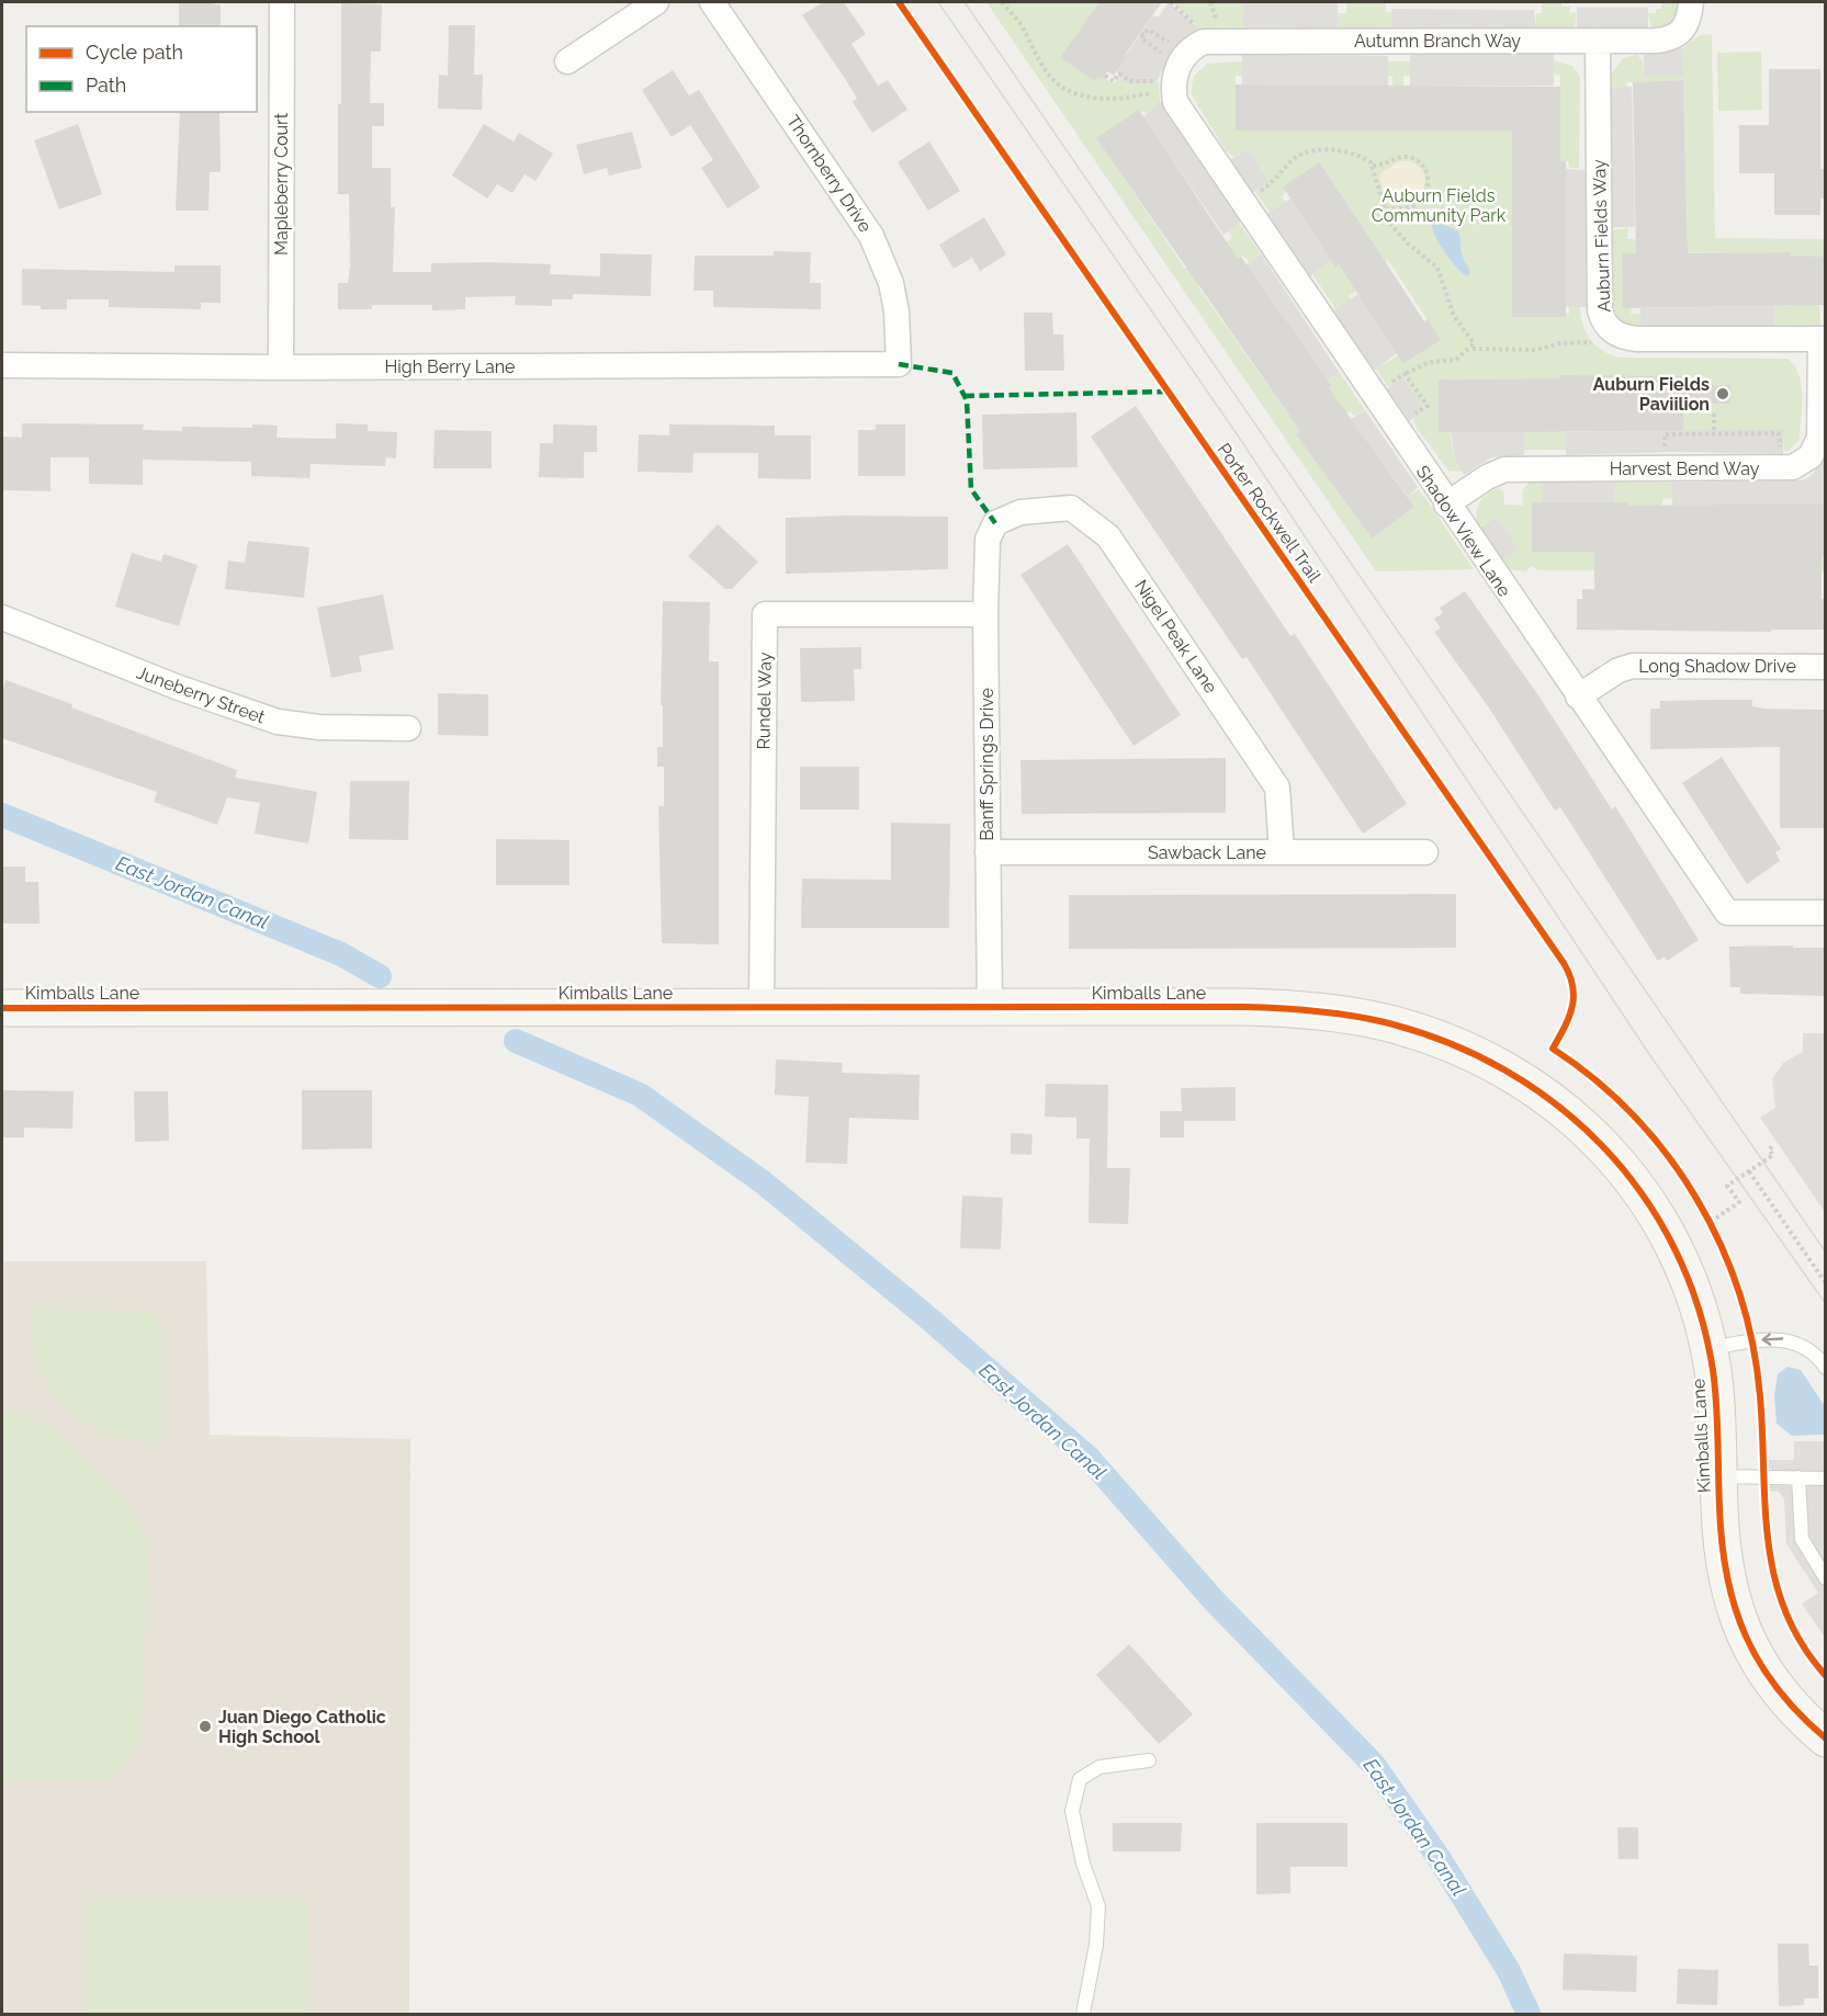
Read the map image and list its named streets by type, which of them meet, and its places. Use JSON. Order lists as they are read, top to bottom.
{
  "streets": {
    "street": [
      "Autumn Branch Way",
      "Thornberry Drive",
      "Mapleberry Court",
      "Auburn Fields Way",
      "High Berry Lane",
      "Harvest Bend Way",
      "Shadow View Lane",
      "Nigel Peak Lane",
      "Long Shadow Drive",
      "Juneberry Street",
      "Rundel Way",
      "Banff Springs Drive",
      "Sawback Lane",
      "Kimballs Lane"
    ],
    "cycle path": ["Porter Rockwell Trail"]
  },
  "crossings": [
    ["Autumn Branch Way", "Auburn Fields Way"],
    ["Autumn Branch Way", "Shadow View Lane"],
    ["Thornberry Drive", "High Berry Lane"],
    ["Mapleberry Court", "High Berry Lane"],
    ["Auburn Fields Way", "Harvest Bend Way"],
    ["Harvest Bend Way", "Shadow View Lane"],
    ["Shadow View Lane", "Long Shadow Drive"],
    ["Nigel Peak Lane", "Banff Springs Drive"],
    ["Nigel Peak Lane", "Sawback Lane"],
    ["Rundel Way", "Banff Springs Drive"],
    ["Rundel Way", "Kimballs Lane"],
    ["Banff Springs Drive", "Sawback Lane"],
    ["Banff Springs Drive", "Kimballs Lane"]
  ],
  "water": ["East Jordan Canal"],
  "parks": ["Auburn Fields Community Park"],
  "places": ["Auburn Fields Paviilion", "Juan Diego Catholic High School"],
  "legend": ["Cycle path", "Path"]
}
